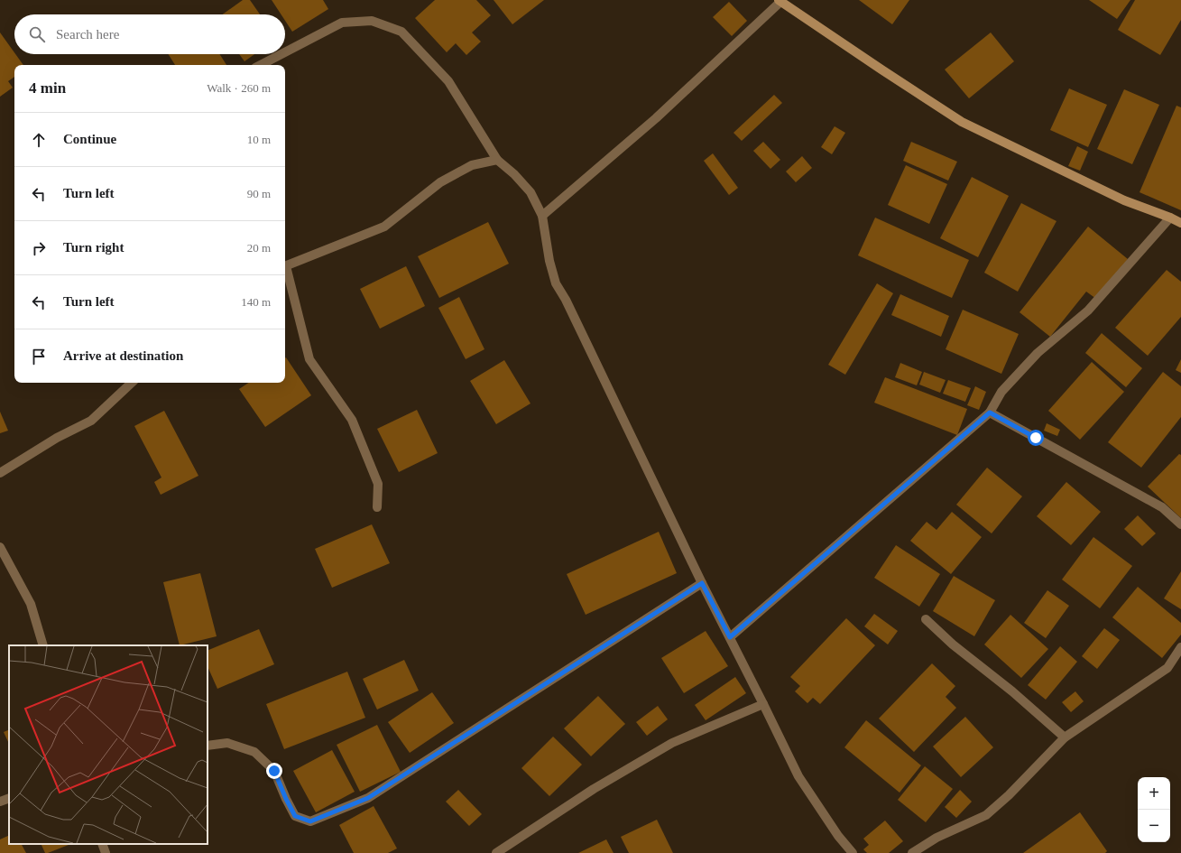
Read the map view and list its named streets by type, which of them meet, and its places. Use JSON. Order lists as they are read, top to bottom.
{
  "page": {
    "search": "Search here",
    "heading": ["4 min", "Walk · 260 m"],
    "list": [
      ["Continue", "10 m"],
      ["Turn left", "90 m"],
      ["Turn right", "20 m"],
      ["Turn left", "140 m"],
      "Arrive at destination"
    ],
    "map_buttons": ["+", "−"]
  }
}
